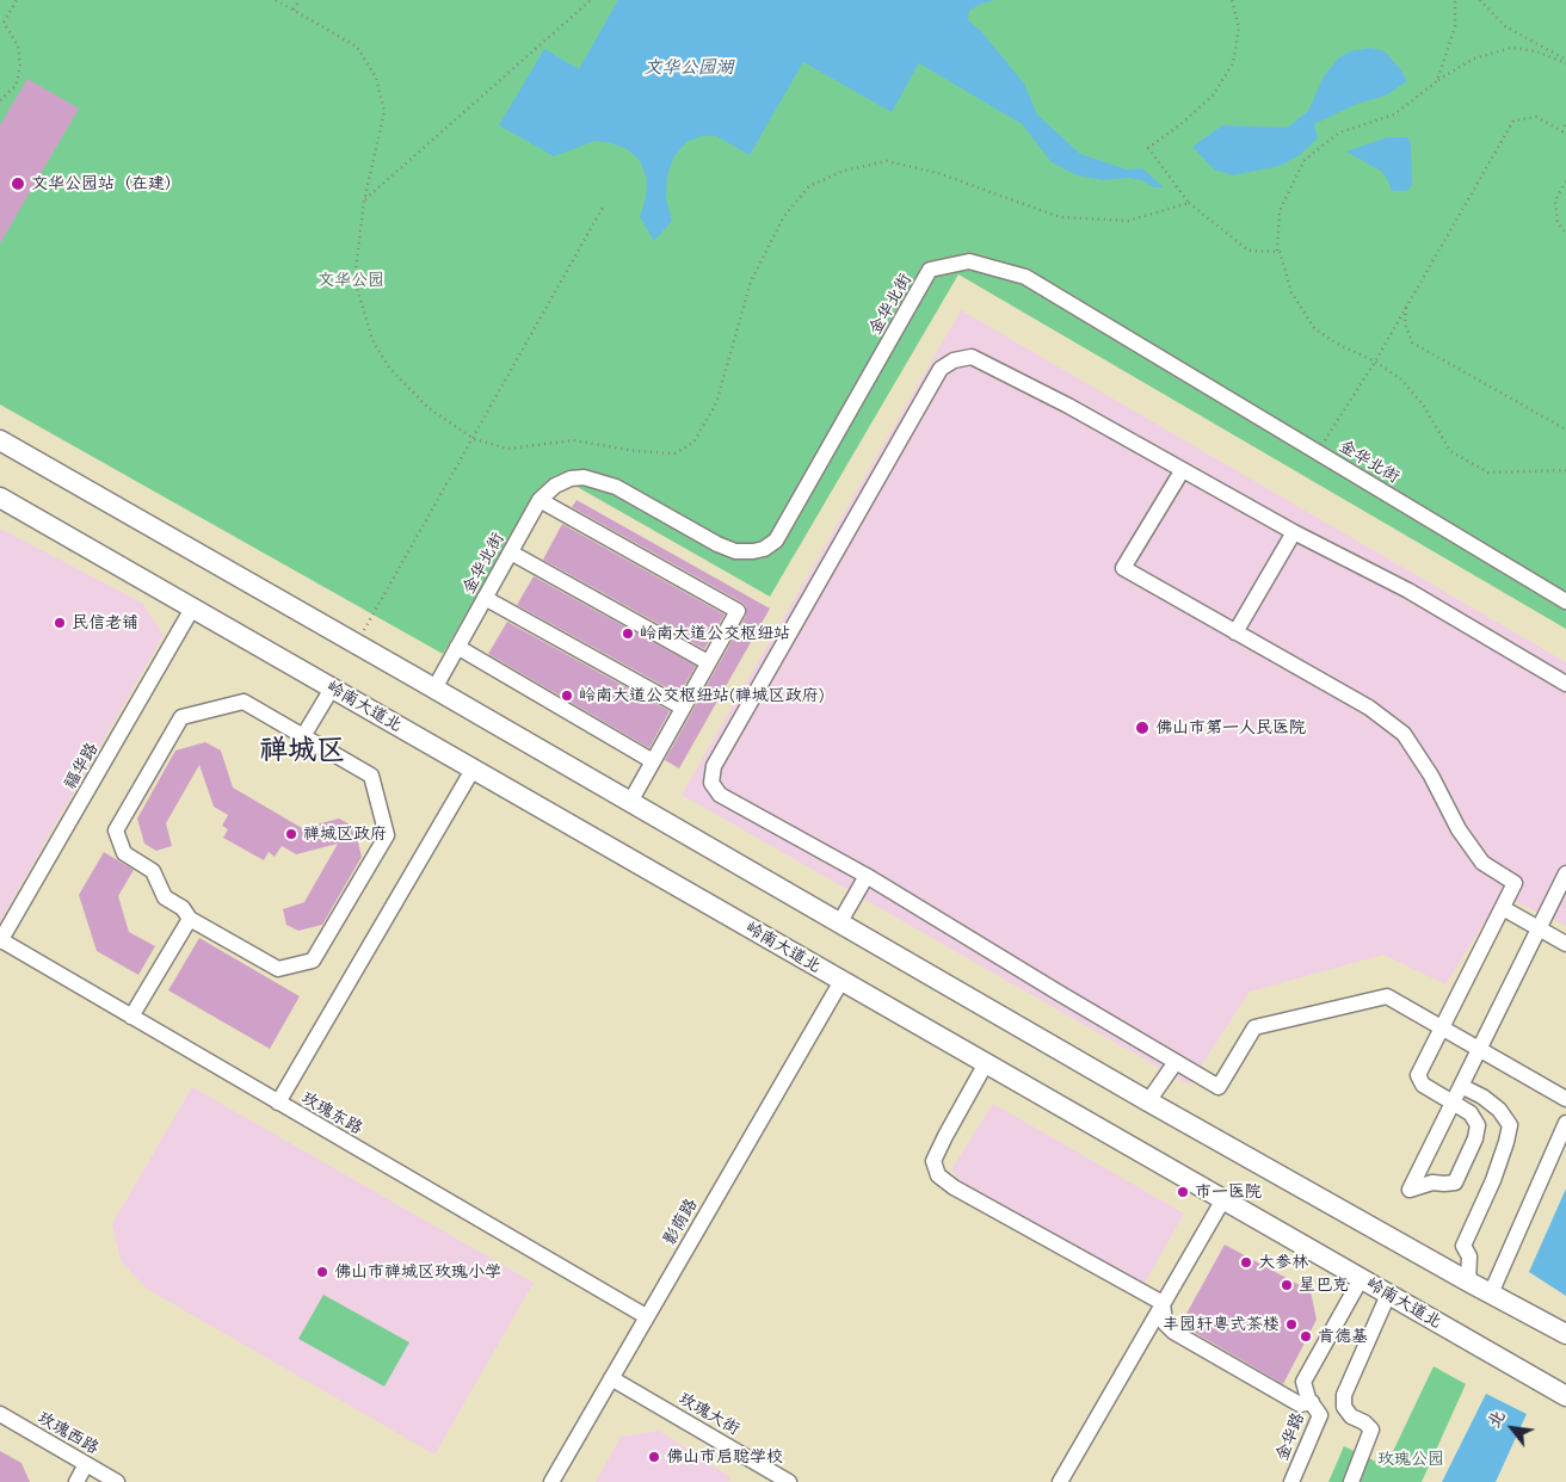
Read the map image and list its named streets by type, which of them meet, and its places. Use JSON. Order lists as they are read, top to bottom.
{
  "streets": {
    "main road": ["岭南大道北"],
    "street": [
      "金华北街",
      "福华路",
      "玫瑰东路",
      "影荫路",
      "玫瑰大街",
      "玫瑰西路",
      "金华路"
    ]
  },
  "crossings": [
    ["岭南大道北", "福华路"],
    ["岭南大道北", "影荫路"],
    ["岭南大道北", "金华路"],
    ["福华路", "玫瑰东路"],
    ["玫瑰东路", "影荫路"],
    ["影荫路", "玫瑰大街"]
  ],
  "districts": ["禅城区"],
  "water": ["文华公园湖"],
  "parks": ["文华公园", "玫瑰公园"],
  "places": [
    "文华公园站（在建）",
    "民信老铺",
    "岭南大道公交枢纽站",
    "岭南大道公交枢纽站(禅城区政府)",
    "佛山市第一人民医院",
    "禅城区政府",
    "市一医院",
    "大参林",
    "佛山市禅城区玫瑰小学",
    "星巴克",
    "丰园轩粤式茶楼",
    "肯德基",
    "佛山市启聪学校"
  ],
  "north": "top left"
}
